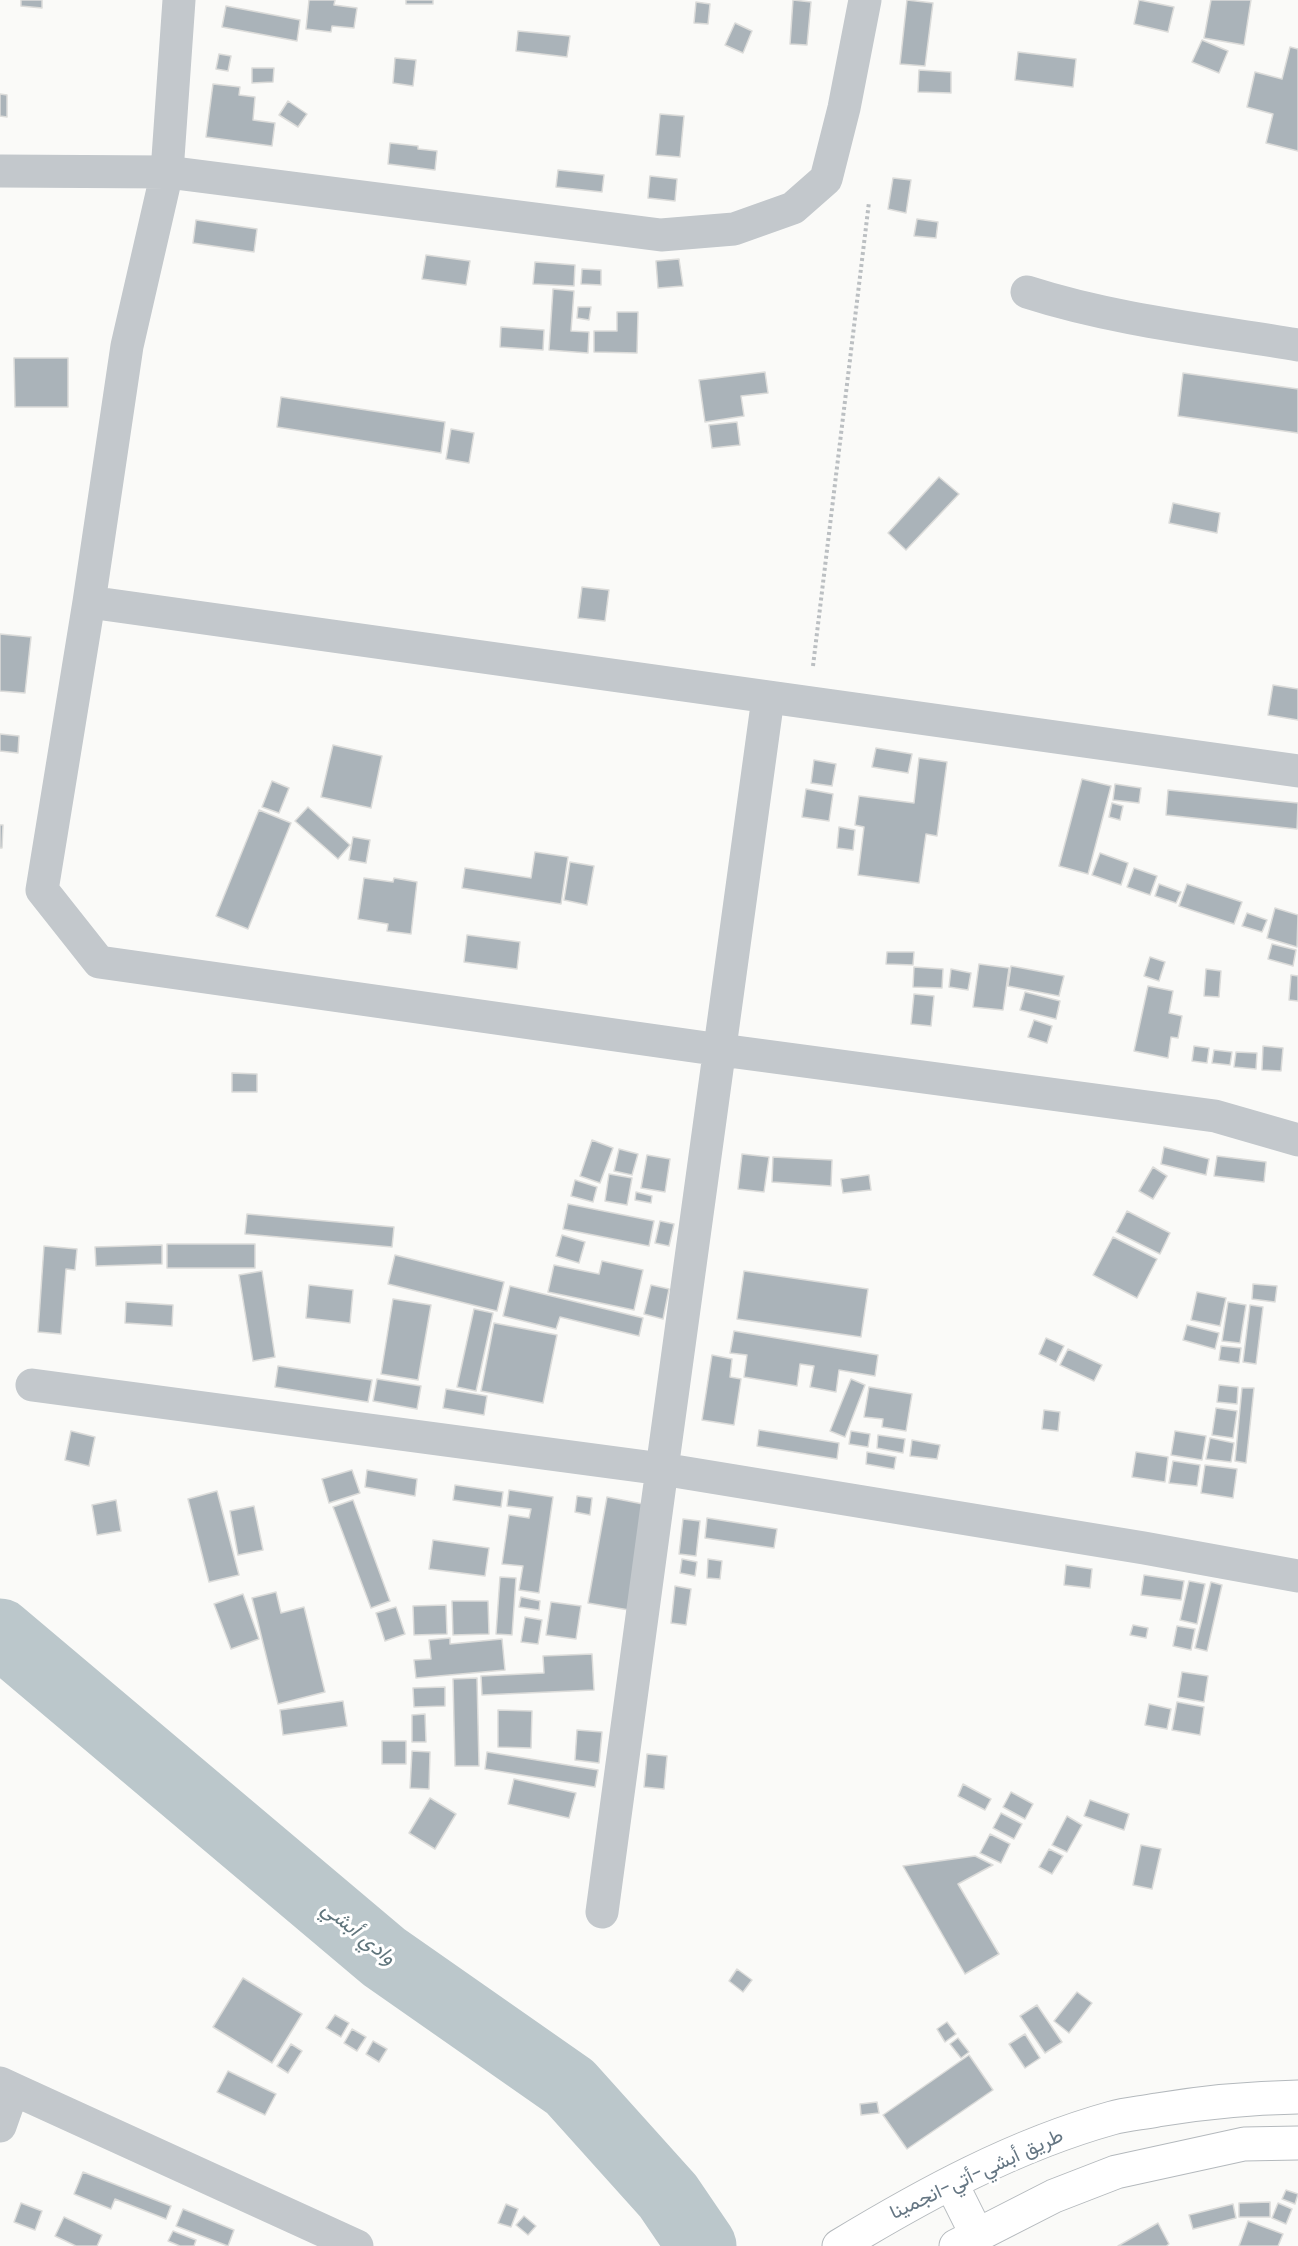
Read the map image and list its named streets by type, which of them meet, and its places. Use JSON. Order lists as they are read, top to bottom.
{
  "streets": {
    "highway": ["طريق أبشي-أتي-انجمينا"]
  },
  "water": ["وادي أبشي"]
}
